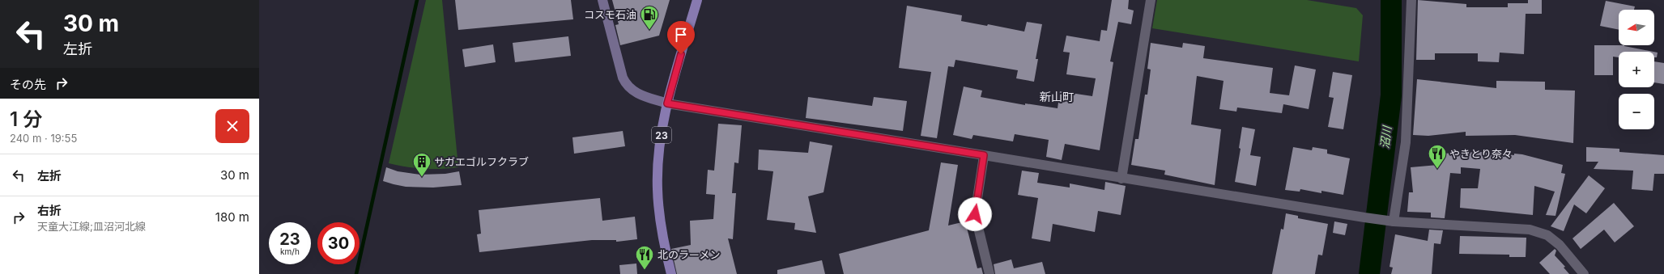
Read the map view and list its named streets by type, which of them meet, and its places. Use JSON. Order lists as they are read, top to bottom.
{
  "streets": {
    "main road": ["23"]
  },
  "districts": ["新山町"],
  "water": ["沼川"],
  "places": {
    "fuel station": ["コスモ石油"],
    "restaurant": ["やきとり奈々", "北のラーメン"],
    "building": ["サガエゴルフクラブ"]
  },
  "north": "left",
  "page": {
    "turn": ["30 m", "左折"],
    "map_buttons": ["+", "−"],
    "then": "その先",
    "heading": ["1 分", "240 m · 19:55"],
    "list": [
      {
        "name": "左折",
        "value": "30 m"
      },
      {
        "name": "右折",
        "note": "天童大江線;皿沼河北線",
        "value": "180 m"
      }
    ],
    "speed": "23 km/h",
    "limit": "30"
  }
}
